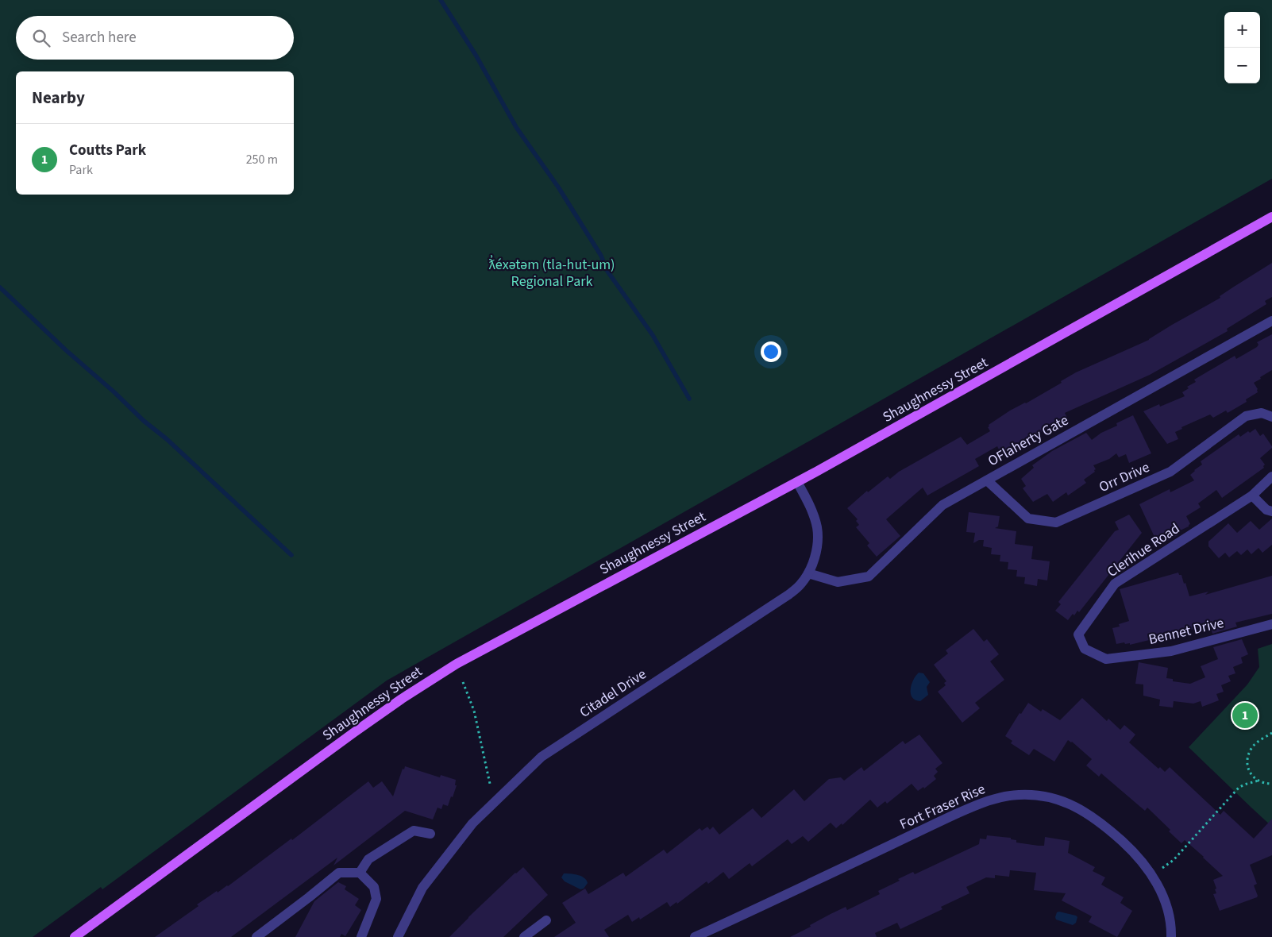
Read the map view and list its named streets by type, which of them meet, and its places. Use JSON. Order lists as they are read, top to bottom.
{
  "streets": {
    "main road": ["Shaughnessy Street"],
    "street": [
      "OFlaherty Gate",
      "Orr Drive",
      "Clerihue Road",
      "Bennet Drive",
      "Citadel Drive",
      "Fort Fraser Rise"
    ]
  },
  "crossings": [
    ["Shaughnessy Street", "Citadel Drive"],
    ["OFlaherty Gate", "Orr Drive"],
    ["OFlaherty Gate", "Citadel Drive"],
    ["Clerihue Road", "Bennet Drive"]
  ],
  "parks": ["ƛ̓éxətəm (tla-hut-um) Regional Park"],
  "page": {
    "map_buttons": ["+", "−"],
    "search": "Search here",
    "heading": "Nearby",
    "list": [
      {
        "mark": "1",
        "name": "Coutts Park",
        "note": "Park",
        "value": "250 m"
      }
    ],
    "pins": "1"
  }
}
